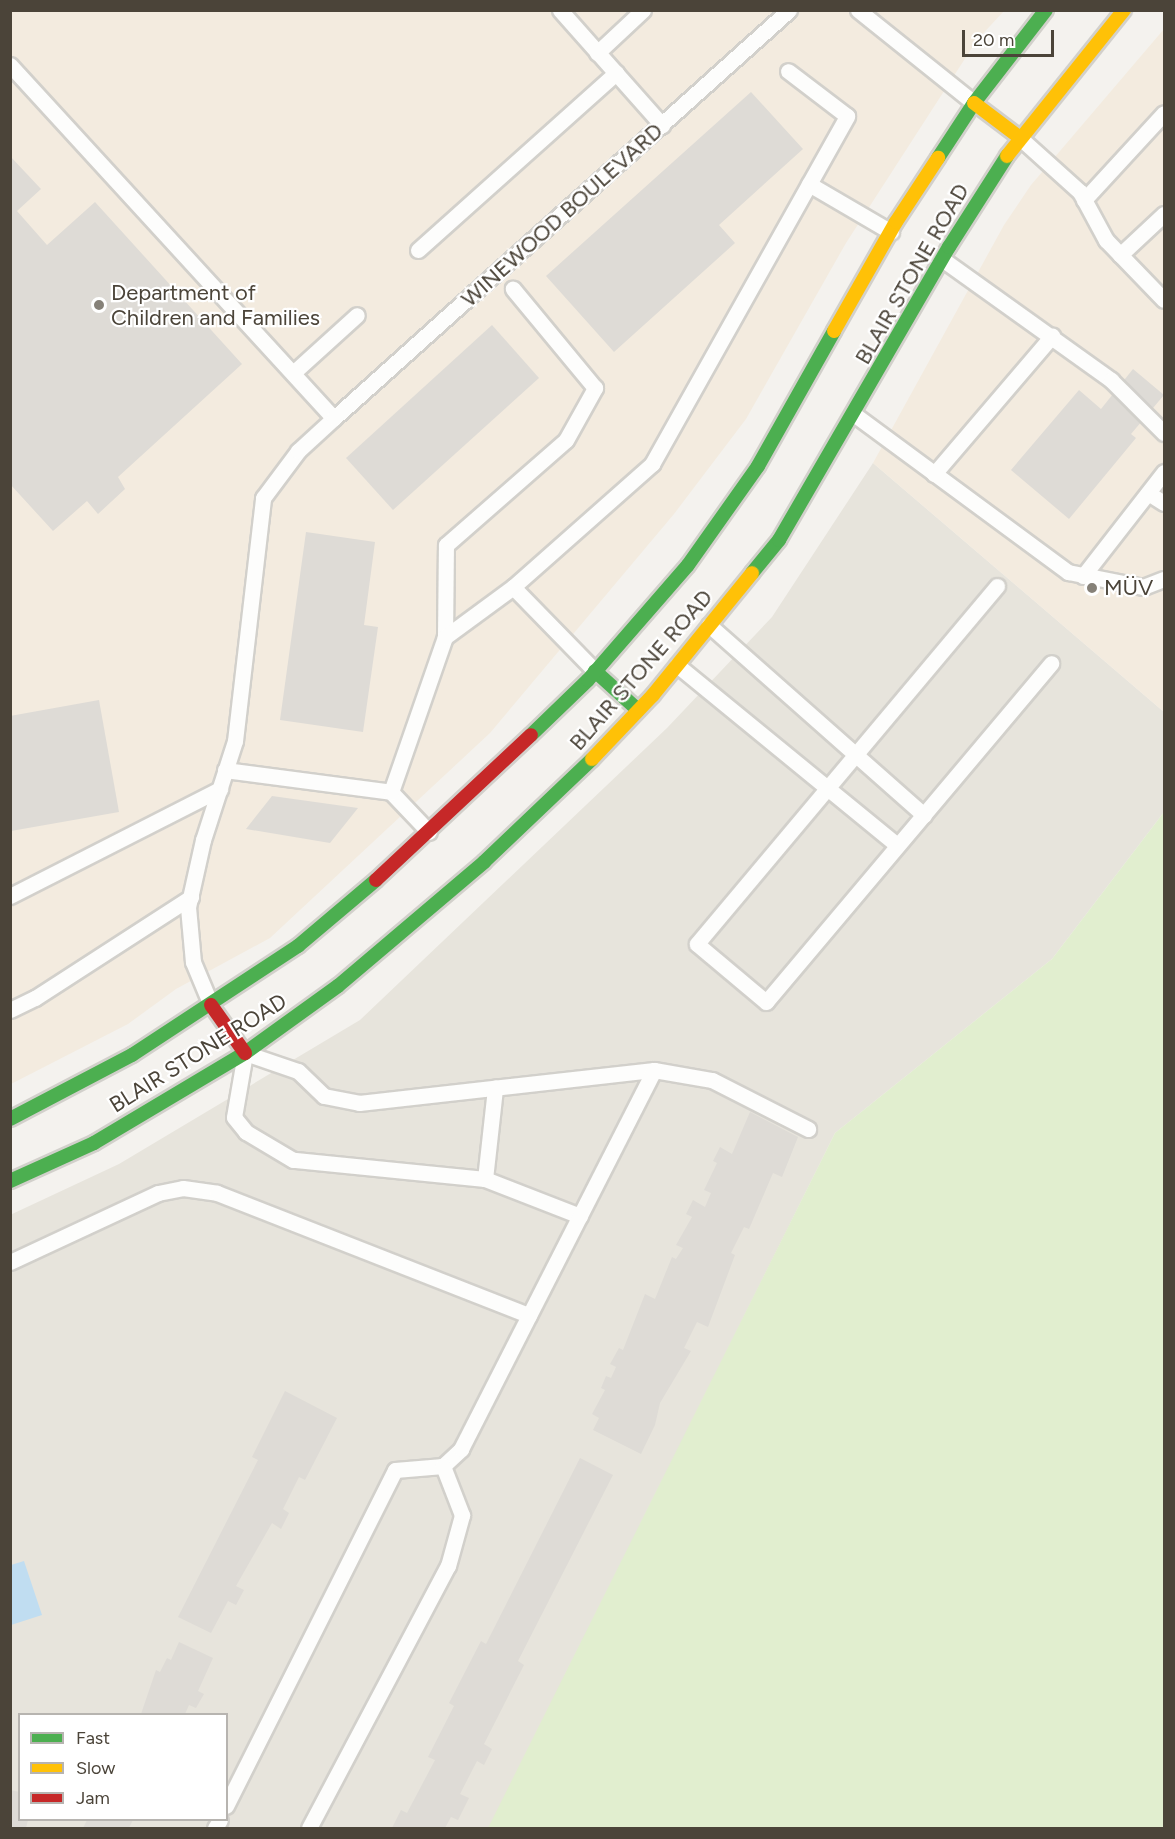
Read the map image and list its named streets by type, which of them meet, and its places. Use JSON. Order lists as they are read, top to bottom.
{
  "streets": {
    "main road": ["BLAIR STONE ROAD"],
    "lane": ["WINEWOOD BOULEVARD"]
  },
  "crossings": [
    ["WINEWOOD BOULEVARD", "BLAIR STONE ROAD"]
  ],
  "places": ["Department of Children and Families", "MÜV"],
  "legend": ["Fast", "Slow", "Jam"],
  "scale_bar": "20 m"
}
